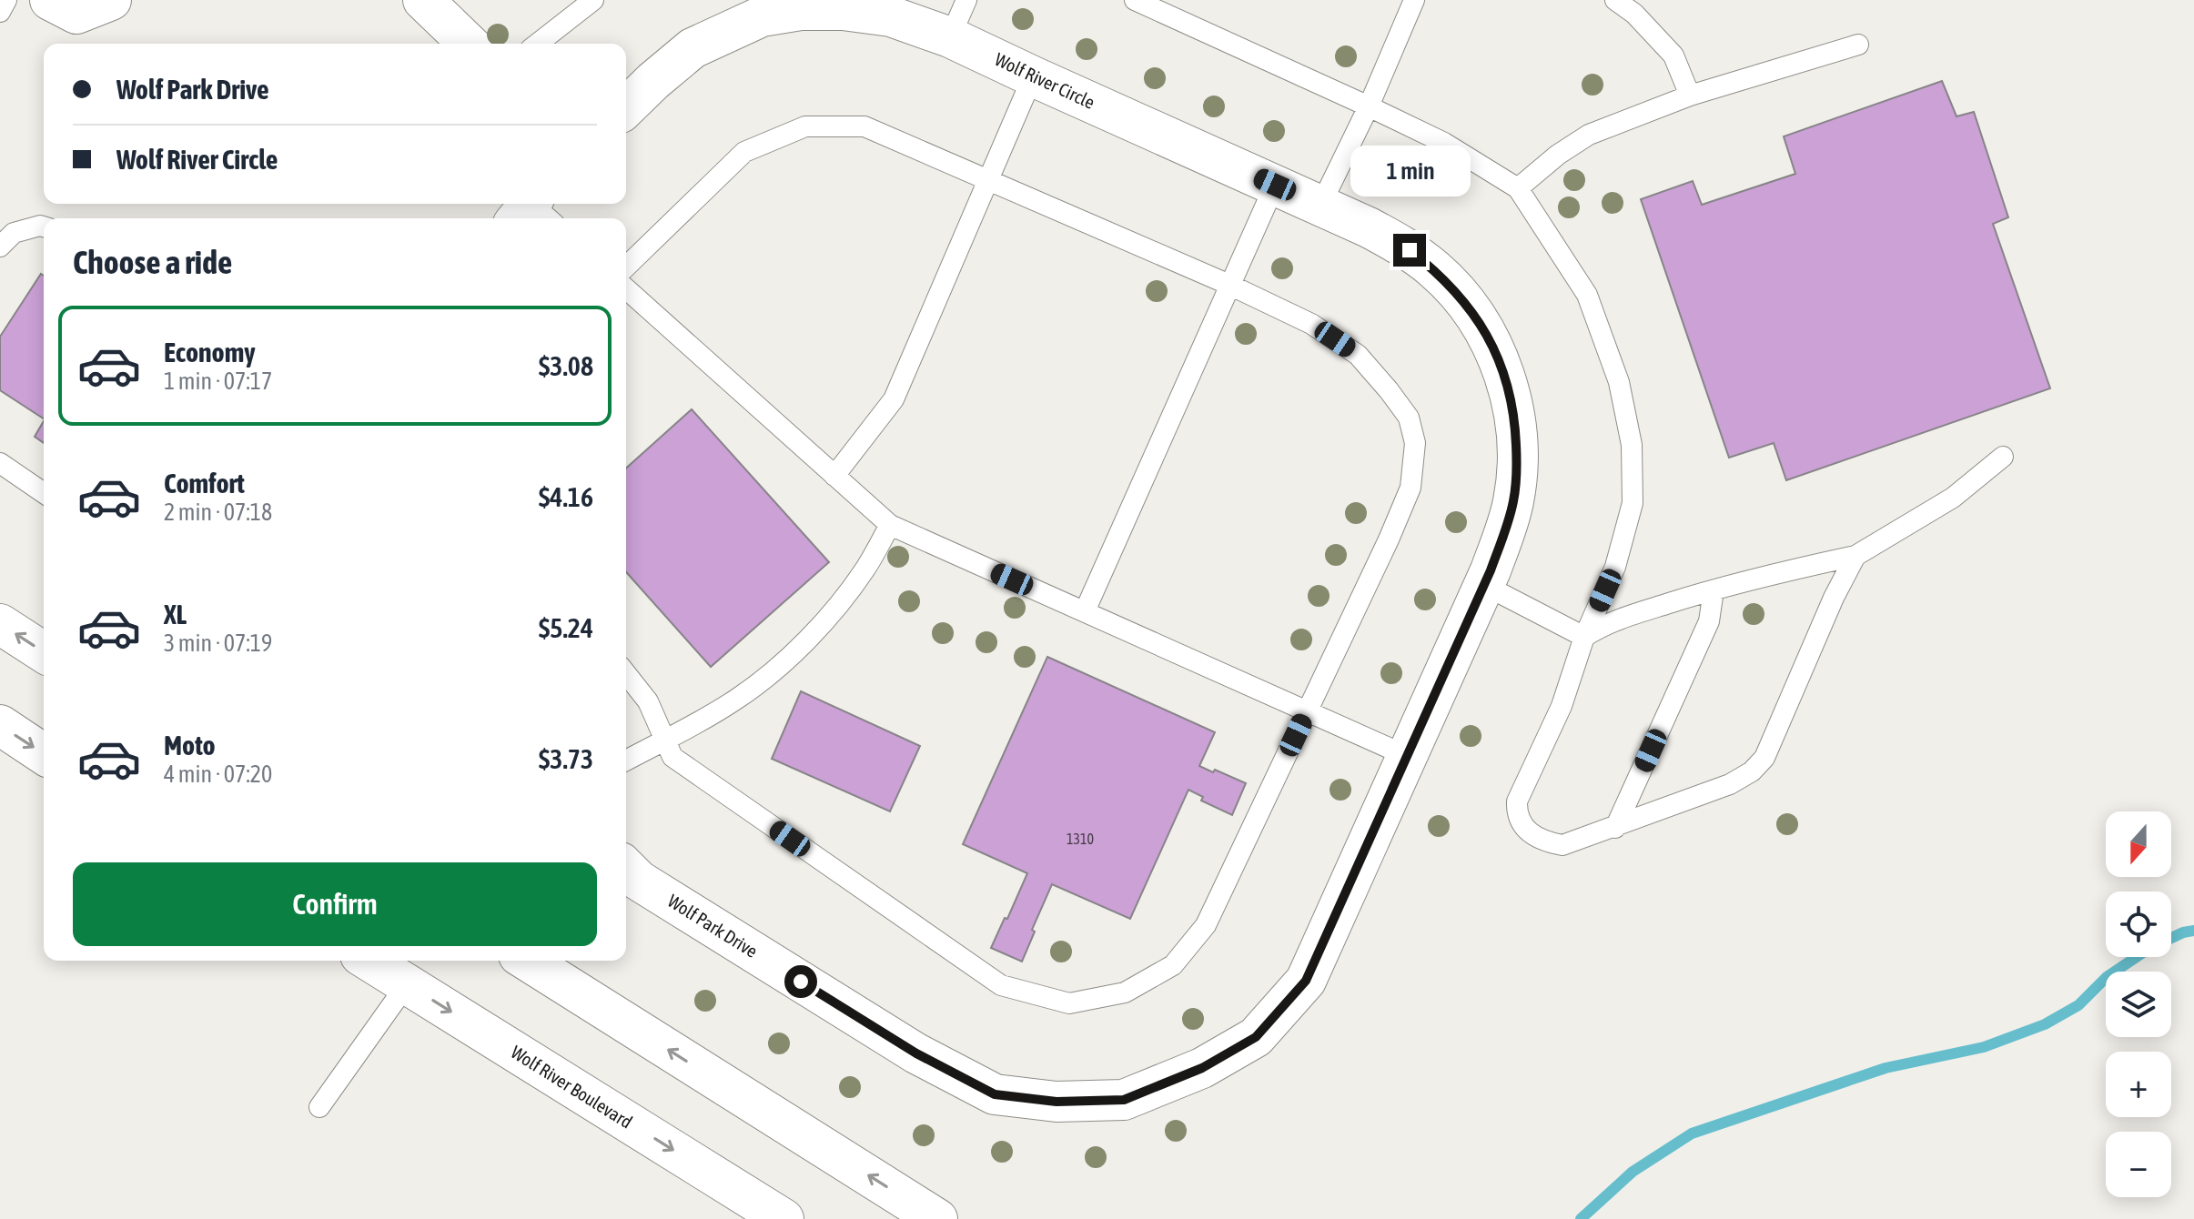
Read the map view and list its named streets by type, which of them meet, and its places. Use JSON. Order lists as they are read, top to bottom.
{
  "streets": {
    "street": ["Wolf River Circle", "Wolf Park Drive", "Wolf River Boulevard"]
  },
  "crossings": [
    ["Wolf River Circle", "Wolf Park Drive"]
  ],
  "house_numbers": ["1310"],
  "north": "bottom",
  "page": {
    "banner": ["Wolf Park Drive", "Wolf River Circle"],
    "bubble": "1 min",
    "heading": "Choose a ride",
    "list": [
      {
        "name": "Economy",
        "note": "1 min · 07:17",
        "value": "$3.08"
      },
      {
        "name": "Comfort",
        "note": "2 min · 07:18",
        "value": "$4.16"
      },
      {
        "name": "XL",
        "note": "3 min · 07:19",
        "value": "$5.24"
      },
      {
        "name": "Moto",
        "note": "4 min · 07:20",
        "value": "$3.73"
      }
    ],
    "map_buttons": ["+", "−"],
    "buttons": "Confirm"
  }
}
